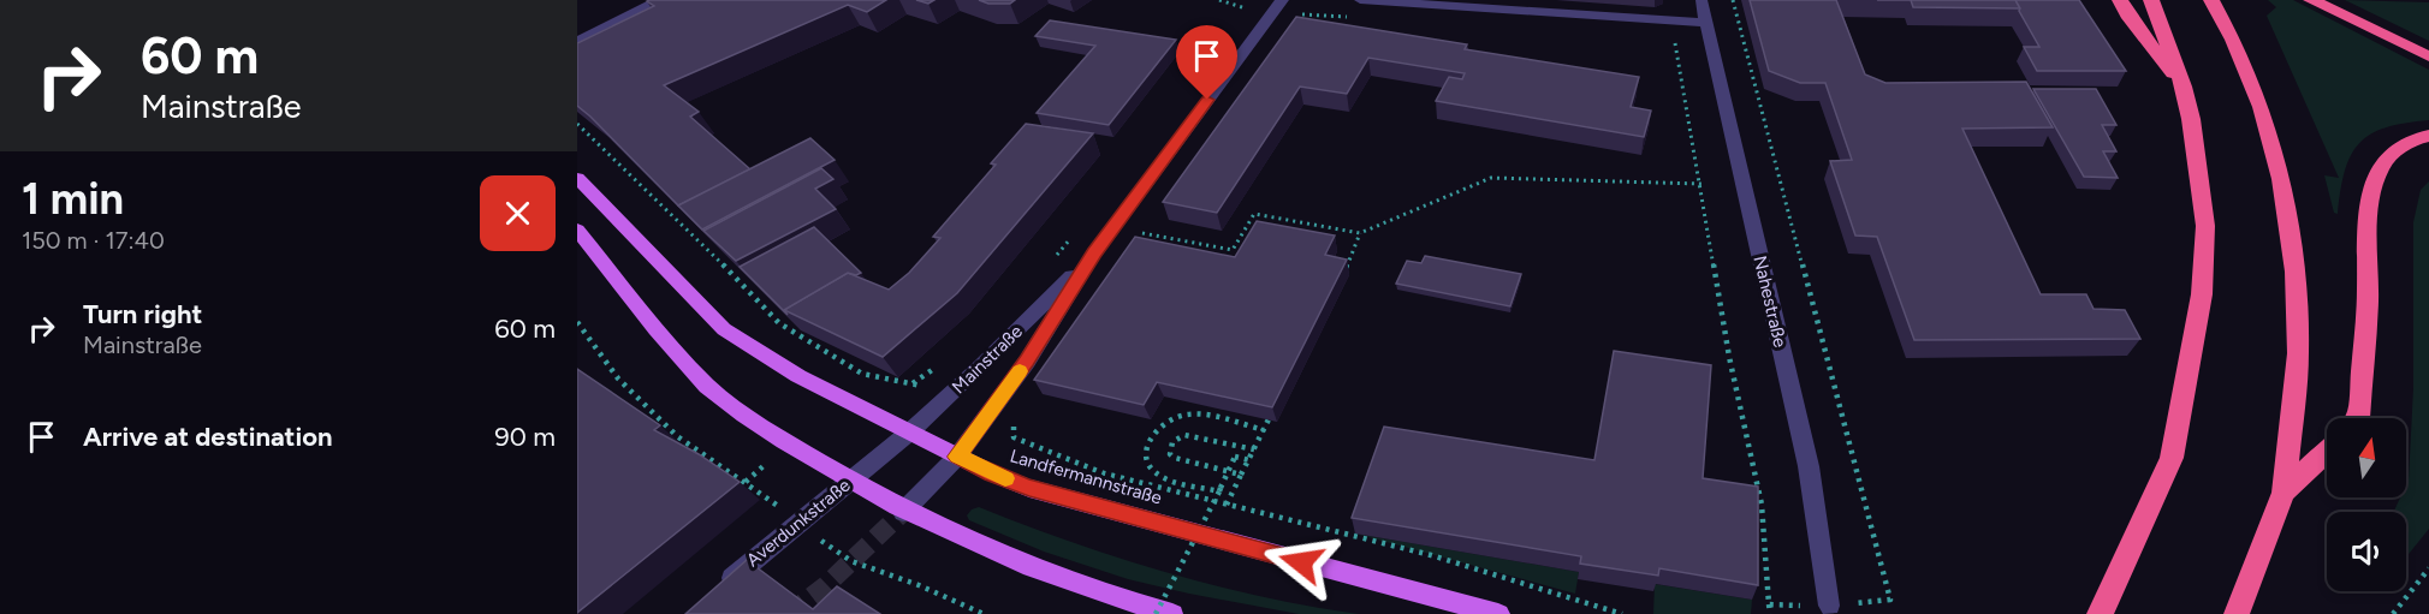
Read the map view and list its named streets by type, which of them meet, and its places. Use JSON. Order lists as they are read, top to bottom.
{
  "streets": {
    "main road": ["Landfermannstraße"],
    "street": ["Nahestraße", "Mainstraße", "Averdunkstraße"]
  },
  "crossings": [
    ["Mainstraße", "Landfermannstraße"],
    ["Mainstraße", "Averdunkstraße"],
    ["Landfermannstraße", "Averdunkstraße"]
  ],
  "north": "top",
  "page": {
    "turn": ["60 m", "Mainstraße"],
    "heading": ["1 min", "150 m · 17:40"],
    "list": [
      {
        "name": "Turn right",
        "note": "Mainstraße",
        "value": "60 m"
      },
      {
        "name": "Arrive at destination",
        "value": "90 m"
      }
    ]
  }
}
